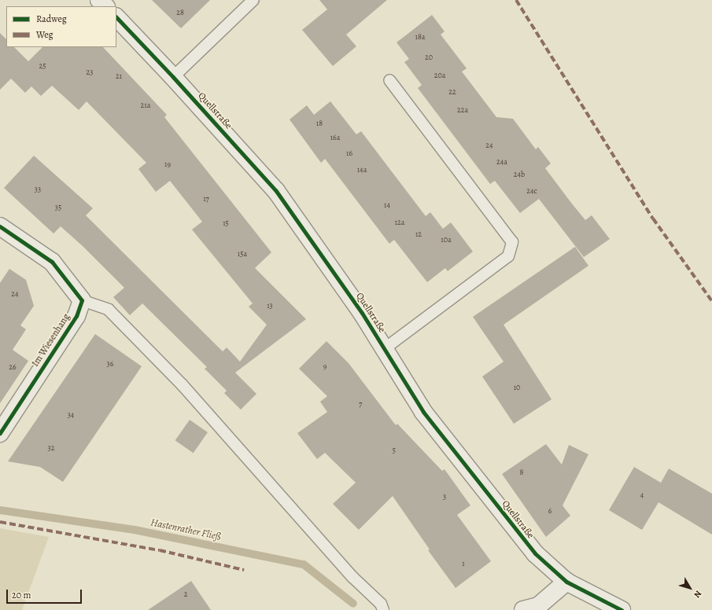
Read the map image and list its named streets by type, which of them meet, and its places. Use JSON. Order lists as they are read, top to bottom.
{
  "streets": {
    "main road": ["Quellstraße", "Im Wiesenhang"]
  },
  "water": ["Hastenrather Fließ"],
  "house_numbers": [
    "28",
    "18a",
    "20",
    "25",
    "23",
    "20a",
    "21",
    "22",
    "21a",
    "22a",
    "18",
    "16a",
    "24",
    "16",
    "24a",
    "19",
    "14a",
    "24b",
    "33",
    "24c",
    "17",
    "14",
    "35",
    "12a",
    "15",
    "12",
    "10a",
    "15a",
    "24",
    "13",
    "36",
    "9",
    "26",
    "10",
    "7",
    "34",
    "32",
    "5",
    "8",
    "4",
    "3",
    "6",
    "1",
    "2"
  ],
  "legend": ["Radweg", "Weg"],
  "scale_bar": "20 m",
  "north": "bottom right"
}
